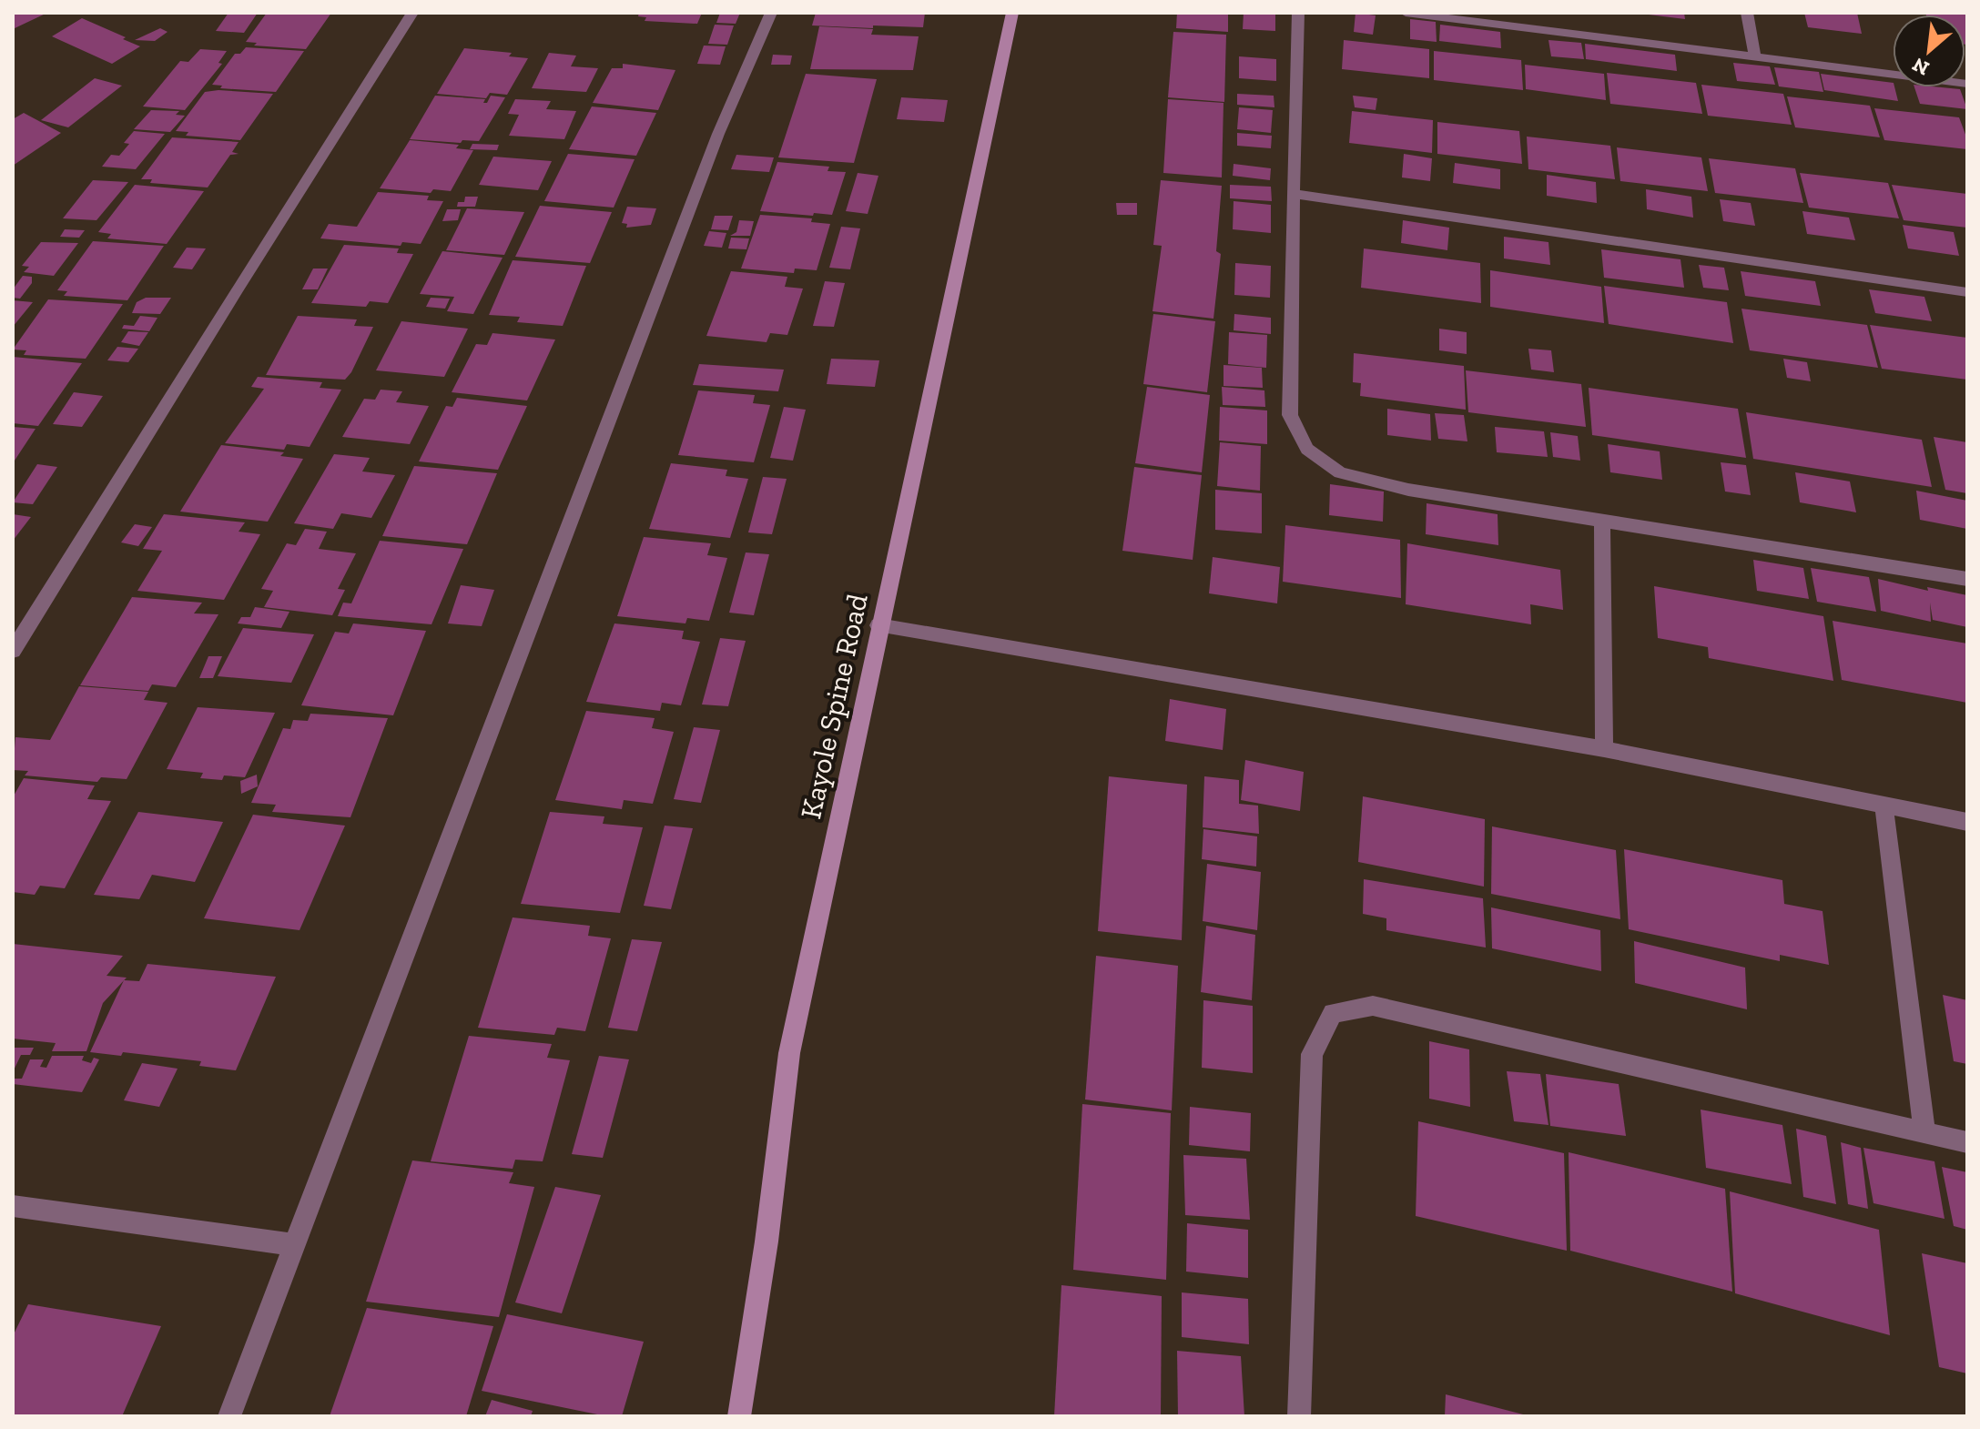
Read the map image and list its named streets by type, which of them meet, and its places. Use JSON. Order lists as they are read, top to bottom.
{
  "streets": {
    "main road": ["Kayole Spine Road"]
  },
  "north": "bottom left"
}
